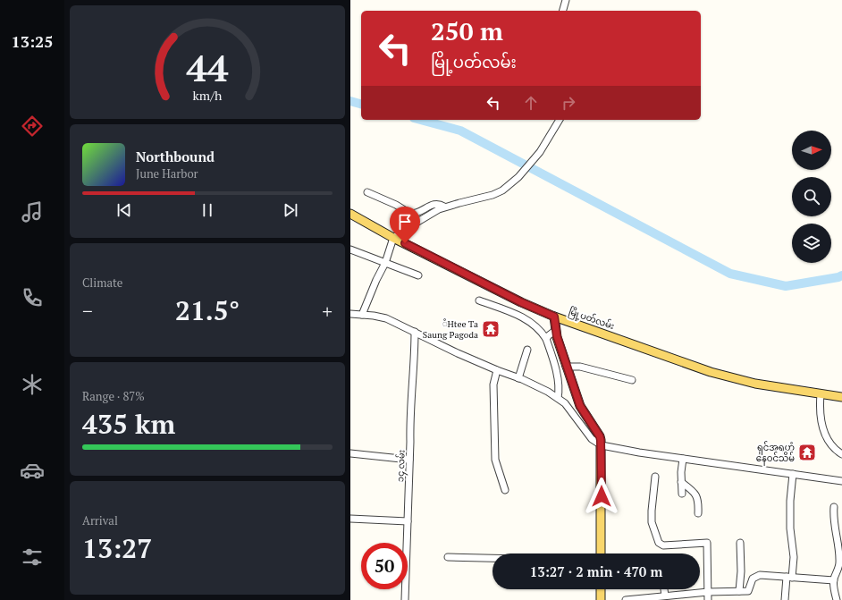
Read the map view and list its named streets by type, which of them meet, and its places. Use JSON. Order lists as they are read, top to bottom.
{
  "streets": {
    "main road": ["မြို့ပတ်လမ်း"],
    "street": ["၁၄ လမ်း"]
  },
  "places": {
    "temple": ["ံHtee Ta Saung Pagoda", "ရှင်အရဟံ နေဝင်သိမ်"]
  },
  "north": "right",
  "page": {
    "tabs": "13:25",
    "turn": ["250 m", "မြို့ပတ်လမ်း"],
    "song": ["Northbound", "June Harbor"],
    "tile": [
      "Climate",
      ["Range · 87%", "435 km"],
      ["Arrival", "13:27"]
    ],
    "heat": ["−", "21.5°", "+"],
    "limit": "50",
    "trip": "13:27 · 2 min · 470 m",
    "gauge": ["44", "km/h"]
  }
}
